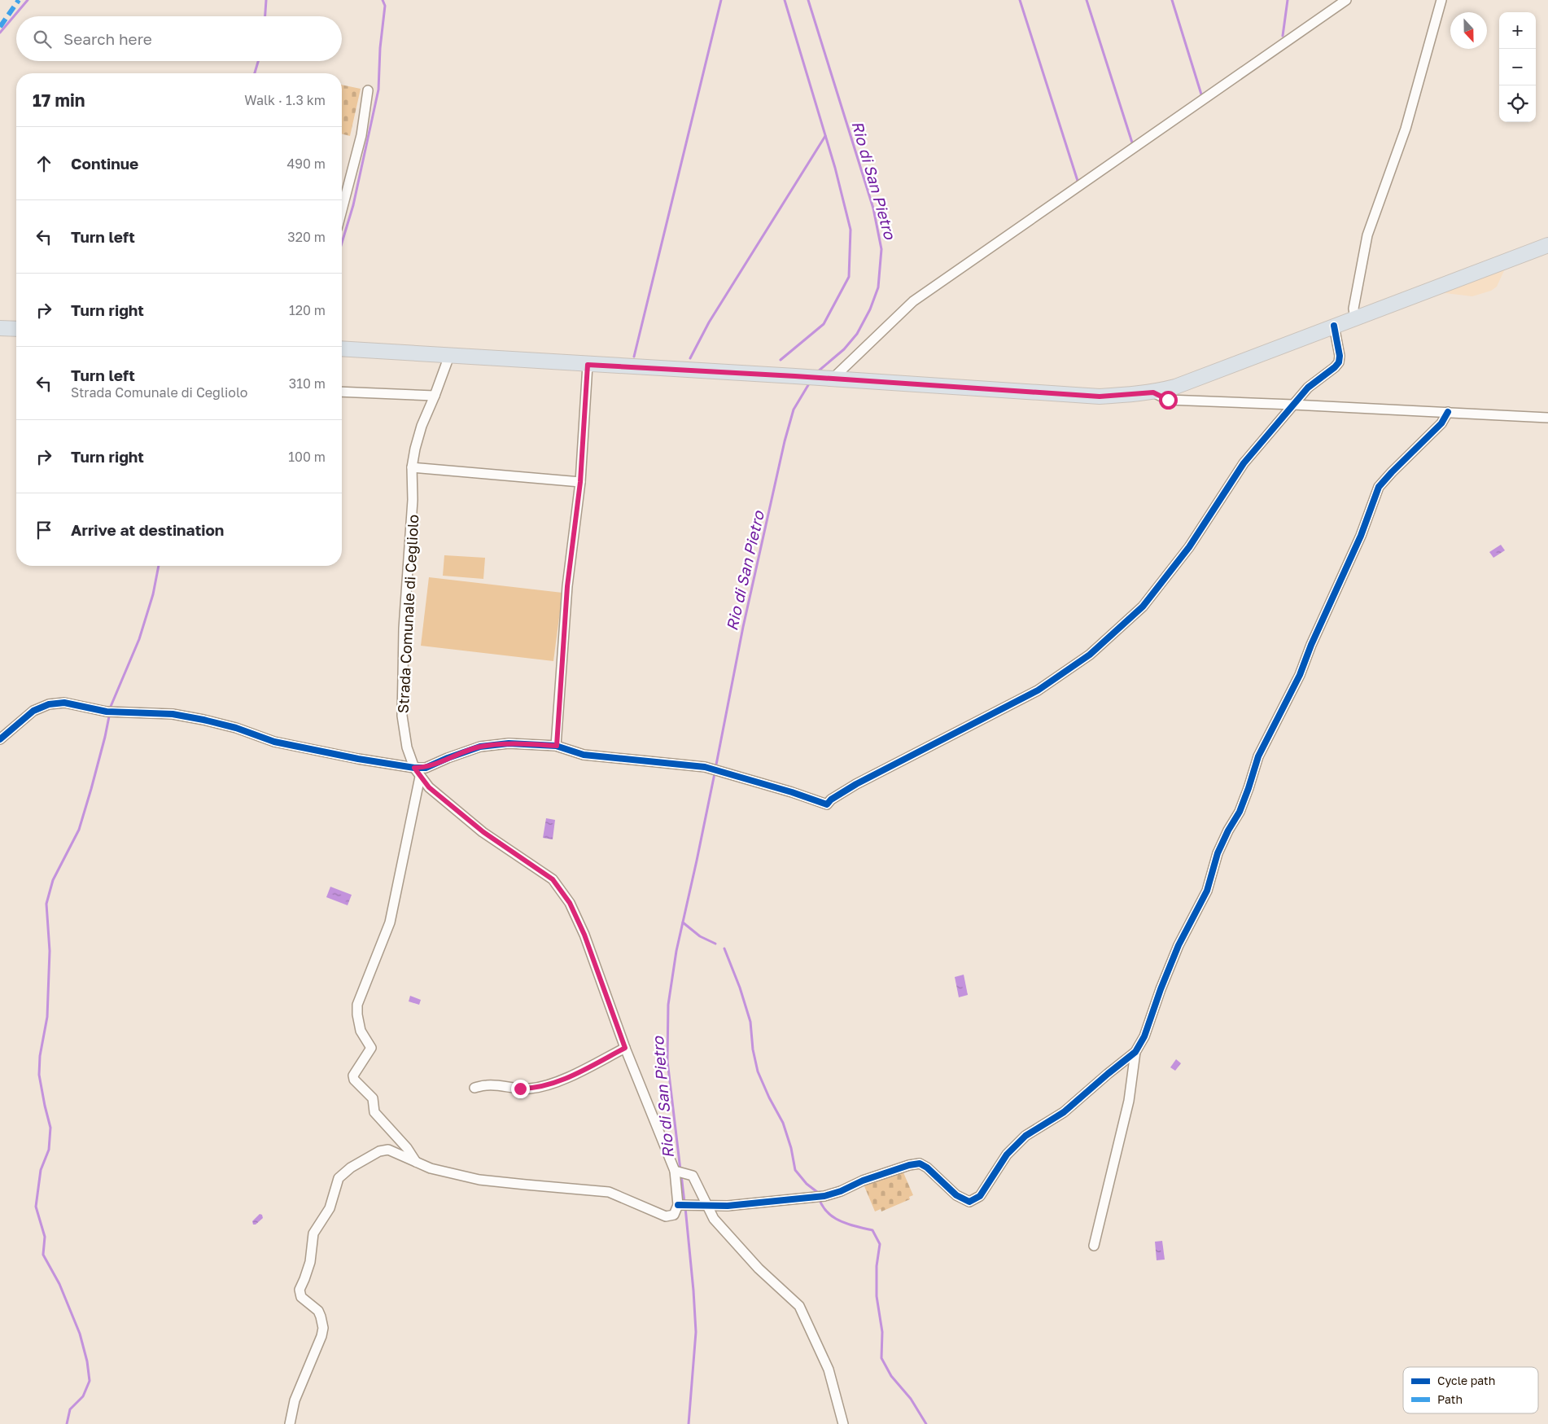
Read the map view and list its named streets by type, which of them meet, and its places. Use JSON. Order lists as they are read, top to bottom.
{
  "streets": {
    "street": ["Strada Comunale di Cegliolo"]
  },
  "water": ["Rio di San Pietro"],
  "legend": ["Cycle path", "Path"],
  "north": "bottom",
  "page": {
    "map_buttons": ["+", "−"],
    "search": "Search here",
    "heading": ["17 min", "Walk · 1.3 km"],
    "list": [
      ["Continue", "490 m"],
      ["Turn left", "320 m"],
      ["Turn right", "120 m"],
      ["Turn left", "Strada Comunale di Cegliolo", "310 m"],
      ["Turn right", "100 m"],
      "Arrive at destination"
    ]
  }
}
